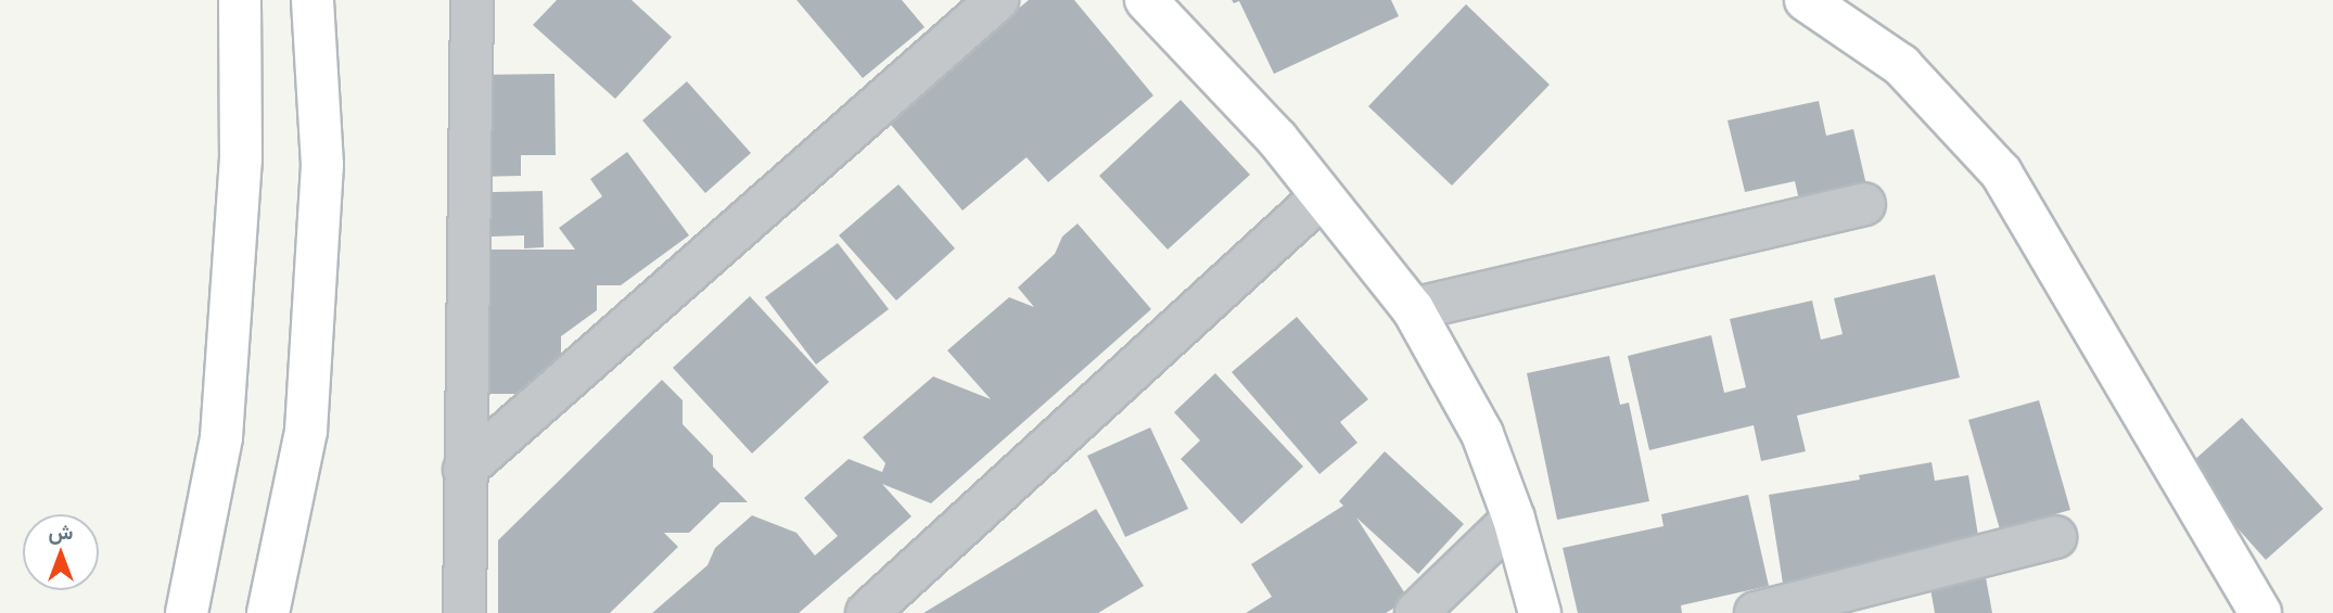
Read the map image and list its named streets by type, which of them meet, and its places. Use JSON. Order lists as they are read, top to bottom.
{
  "north": "top"
}
